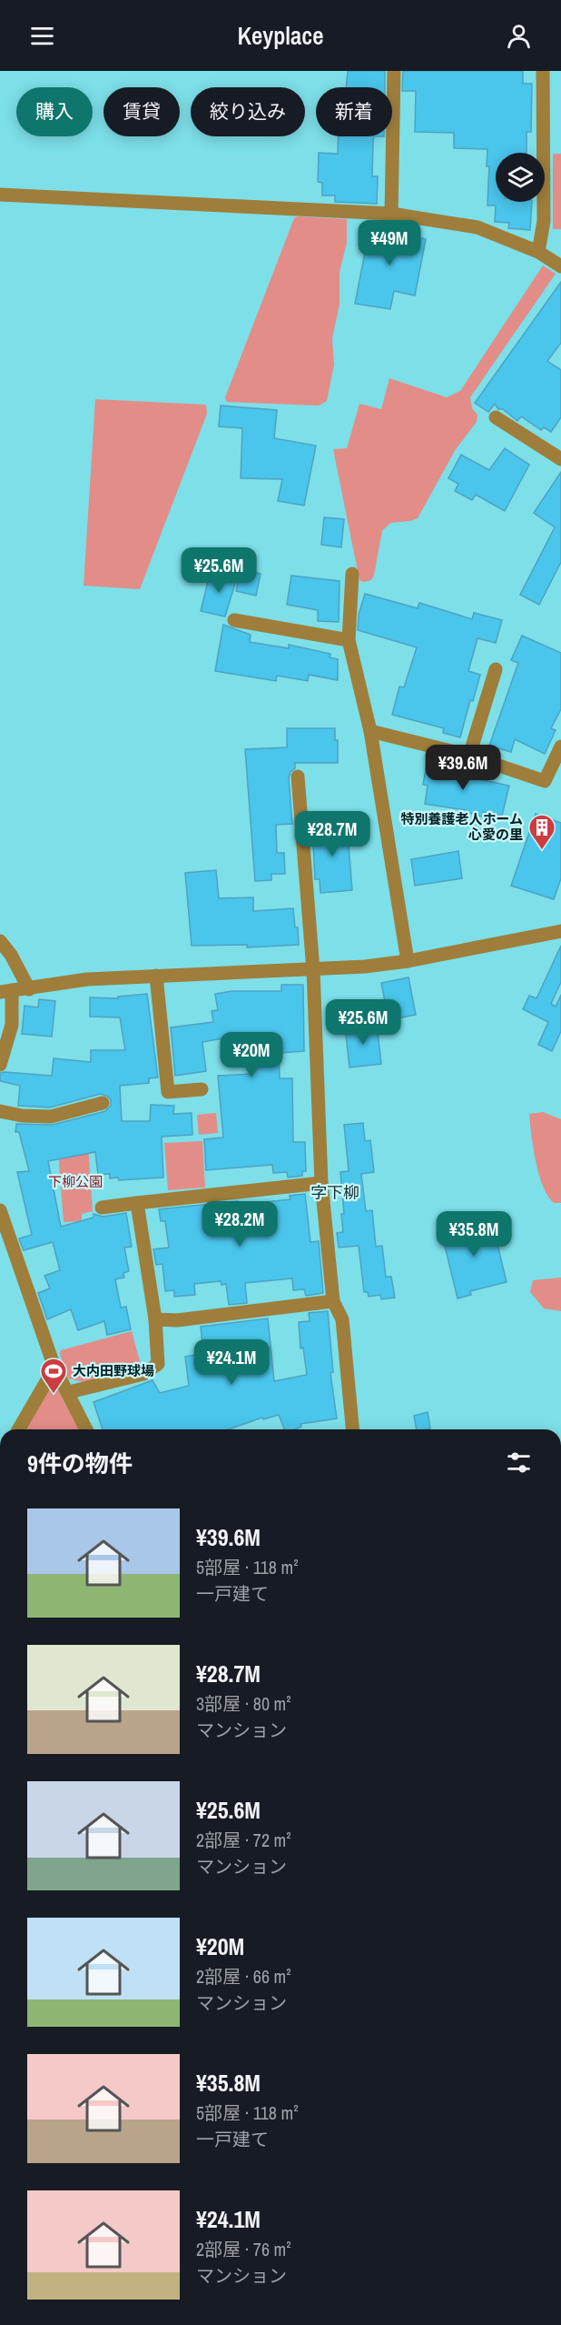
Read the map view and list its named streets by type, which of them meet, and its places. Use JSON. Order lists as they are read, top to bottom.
{
  "districts": ["字下柳"],
  "parks": ["下柳公園"],
  "places": {
    "building": ["特別養護老人ホーム 心愛の里"],
    "sports": ["大内田野球場"]
  },
  "page": {
    "header": "Keyplace",
    "chip": [
      "購入",
      "賃貸",
      "絞り込み",
      "新着"
    ],
    "price": [
      "¥49M",
      "¥25.6M",
      "¥39.6M",
      "¥28.7M",
      "¥25.6M",
      "¥20M",
      "¥28.2M",
      "¥35.8M",
      "¥24.1M"
    ],
    "heading": "9件の物件",
    "list": [
      {
        "name": "¥39.6M",
        "note": "5部屋 · 118 m² · 一戸建て"
      },
      {
        "name": "¥28.7M",
        "note": "3部屋 · 80 m² · マンション"
      },
      {
        "name": "¥25.6M",
        "note": "2部屋 · 72 m² · マンション"
      },
      {
        "name": "¥20M",
        "note": "2部屋 · 66 m² · マンション"
      },
      {
        "name": "¥35.8M",
        "note": "5部屋 · 118 m² · 一戸建て"
      },
      {
        "name": "¥24.1M",
        "note": "2部屋 · 76 m² · マンション"
      }
    ]
  }
}
